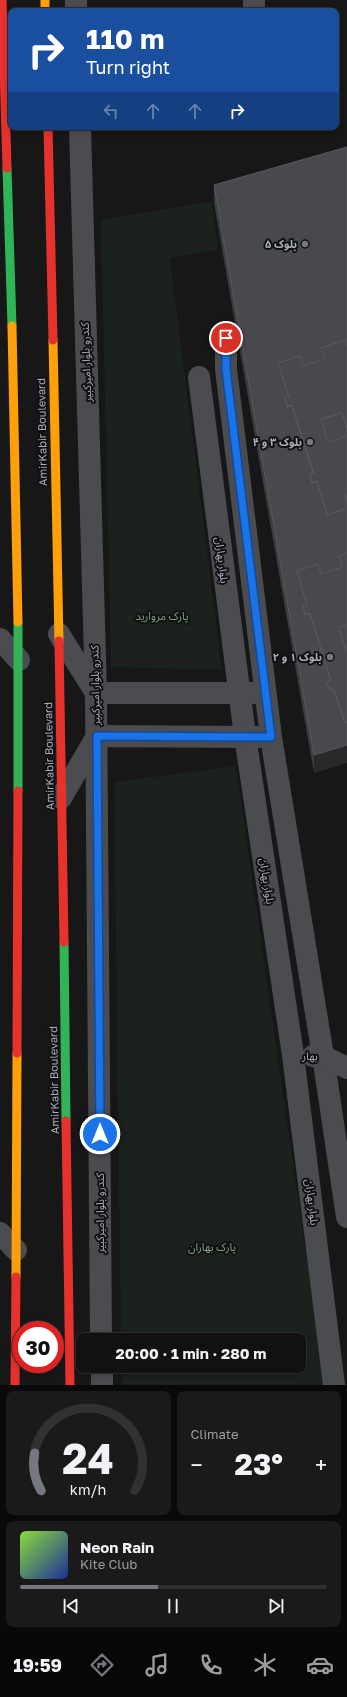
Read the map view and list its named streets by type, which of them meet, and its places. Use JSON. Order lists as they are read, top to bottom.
{
  "streets": {
    "main road": ["AmirKabir Boulevard"],
    "street": ["کندرو بلوار امیرکبیر", "بلوار بهاران", "بهار"]
  },
  "crossings": [
    ["بلوار بهاران", "بهار"]
  ],
  "parks": ["پارک مروارید", "پارک بهاران"],
  "places": ["بلوک ۵", "بلوک ۳ و ۴", "بلوک ۱ و ۲"],
  "page": {
    "turn": ["110 m", "Turn right"],
    "limit": "30",
    "trip": "20:00 · 1 min · 280 m",
    "tile": "Climate",
    "heat": ["−", "23°", "+"],
    "song": ["Neon Rain", "Kite Club"],
    "tabs": "19:59",
    "gauge": ["24", "km/h"]
  }
}
